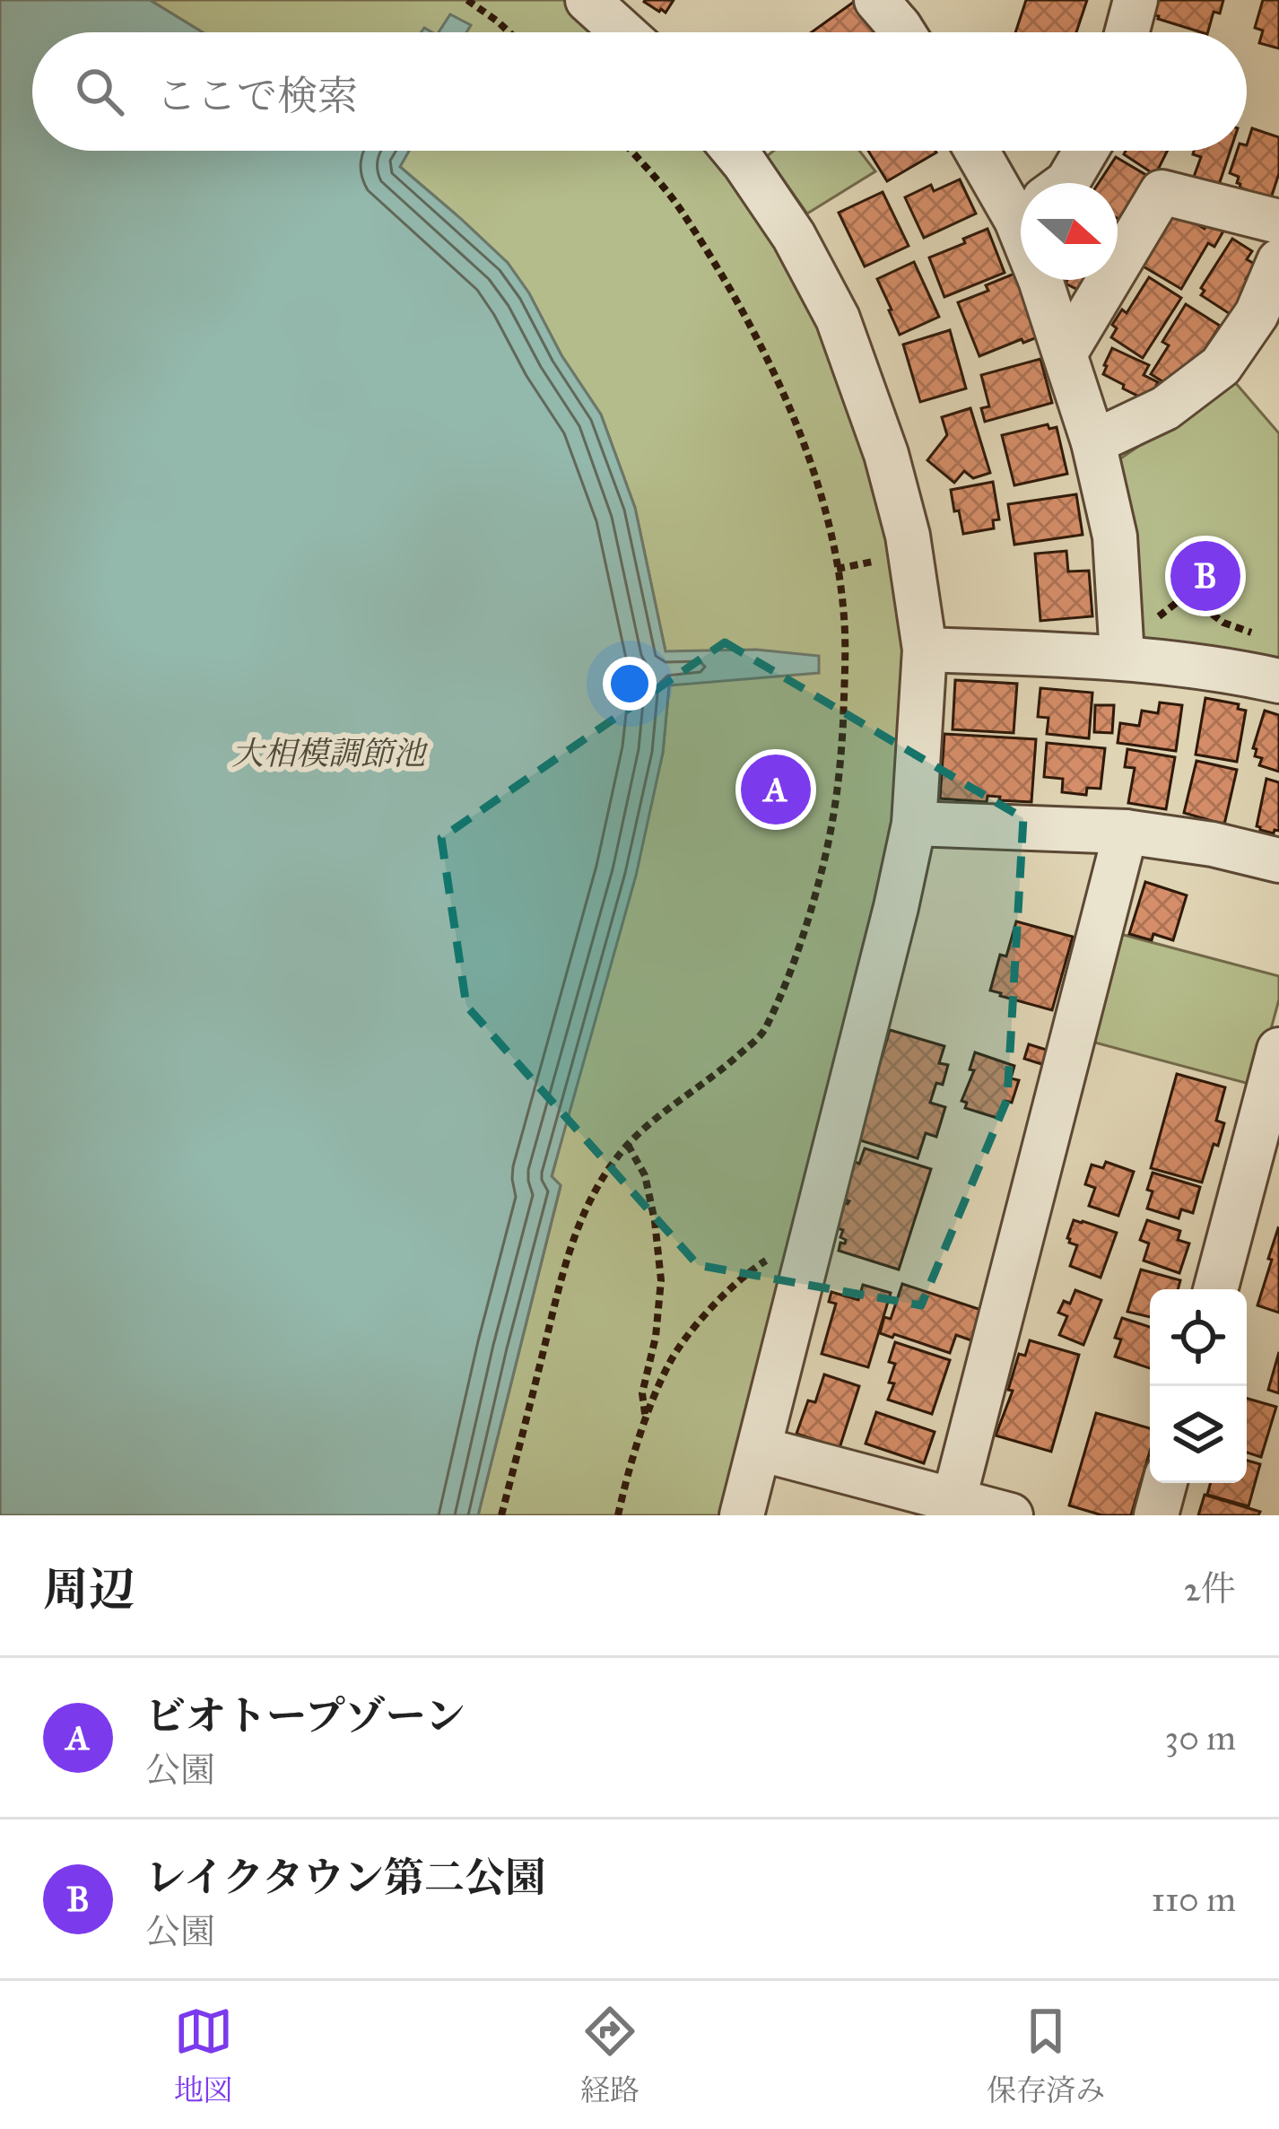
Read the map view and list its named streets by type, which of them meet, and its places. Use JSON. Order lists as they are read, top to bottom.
{
  "water": ["大相模調節池"],
  "north": "right",
  "page": {
    "search": "ここで検索",
    "pins": ["B", "A"],
    "heading": ["周辺", "2件"],
    "list": [
      {
        "mark": "A",
        "name": "ビオトープゾーン",
        "note": "公園",
        "value": "30 m"
      },
      {
        "mark": "B",
        "name": "レイクタウン第二公園",
        "note": "公園",
        "value": "110 m"
      }
    ],
    "nav": ["地図", "経路", "保存済み"]
  }
}
